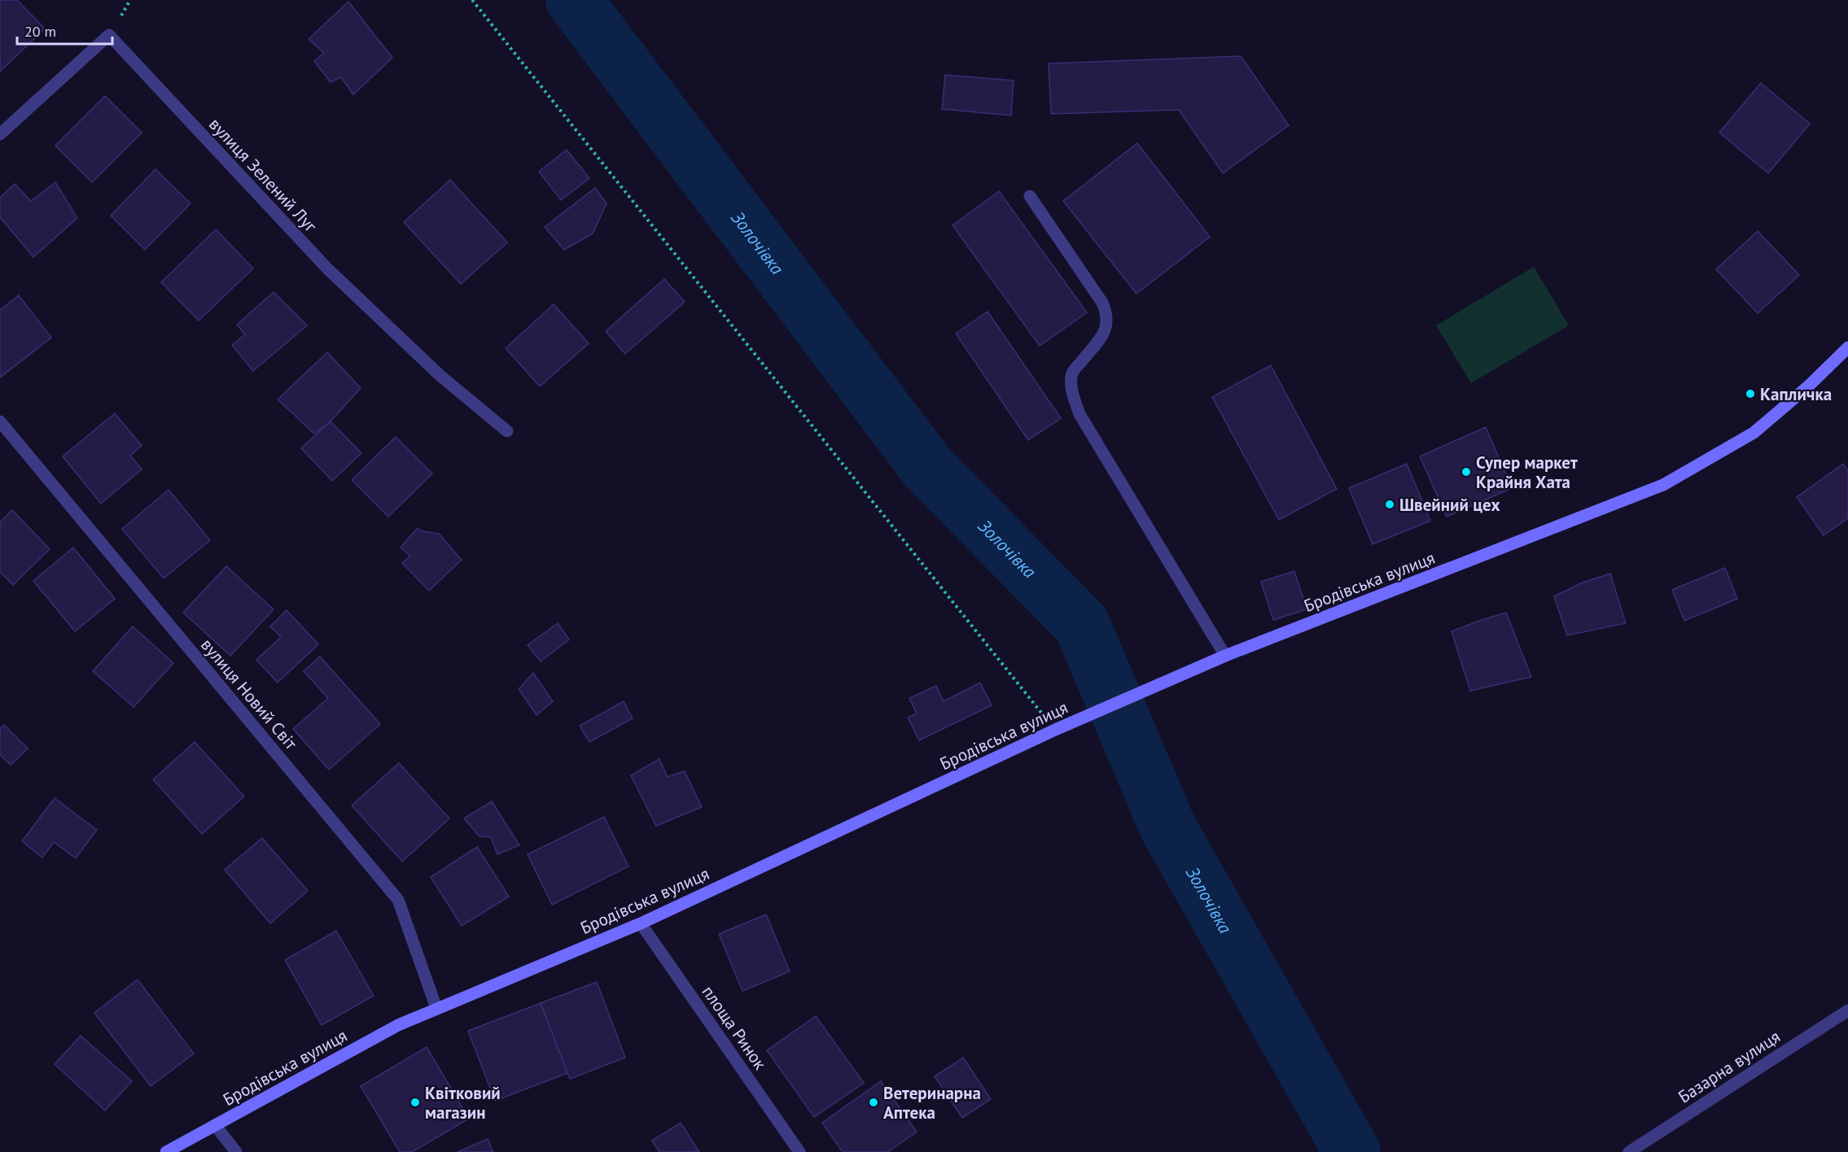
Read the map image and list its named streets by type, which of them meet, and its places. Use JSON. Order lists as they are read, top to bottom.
{
  "streets": {
    "street": [
      "вулиця Зелений Луг",
      "Бродівська вулиця",
      "вулиця Новий Світ",
      "площа Ринок",
      "Базарна вулиця"
    ]
  },
  "crossings": [
    ["Бродівська вулиця", "вулиця Новий Світ"],
    ["Бродівська вулиця", "площа Ринок"]
  ],
  "water": ["Золочівка"],
  "places": [
    "Капличка",
    "Супер маркет Крайня Хата",
    "Швейний цех",
    "Квітковий магазин",
    "Ветеринарна Аптека"
  ],
  "scale_bar": "20 m"
}
